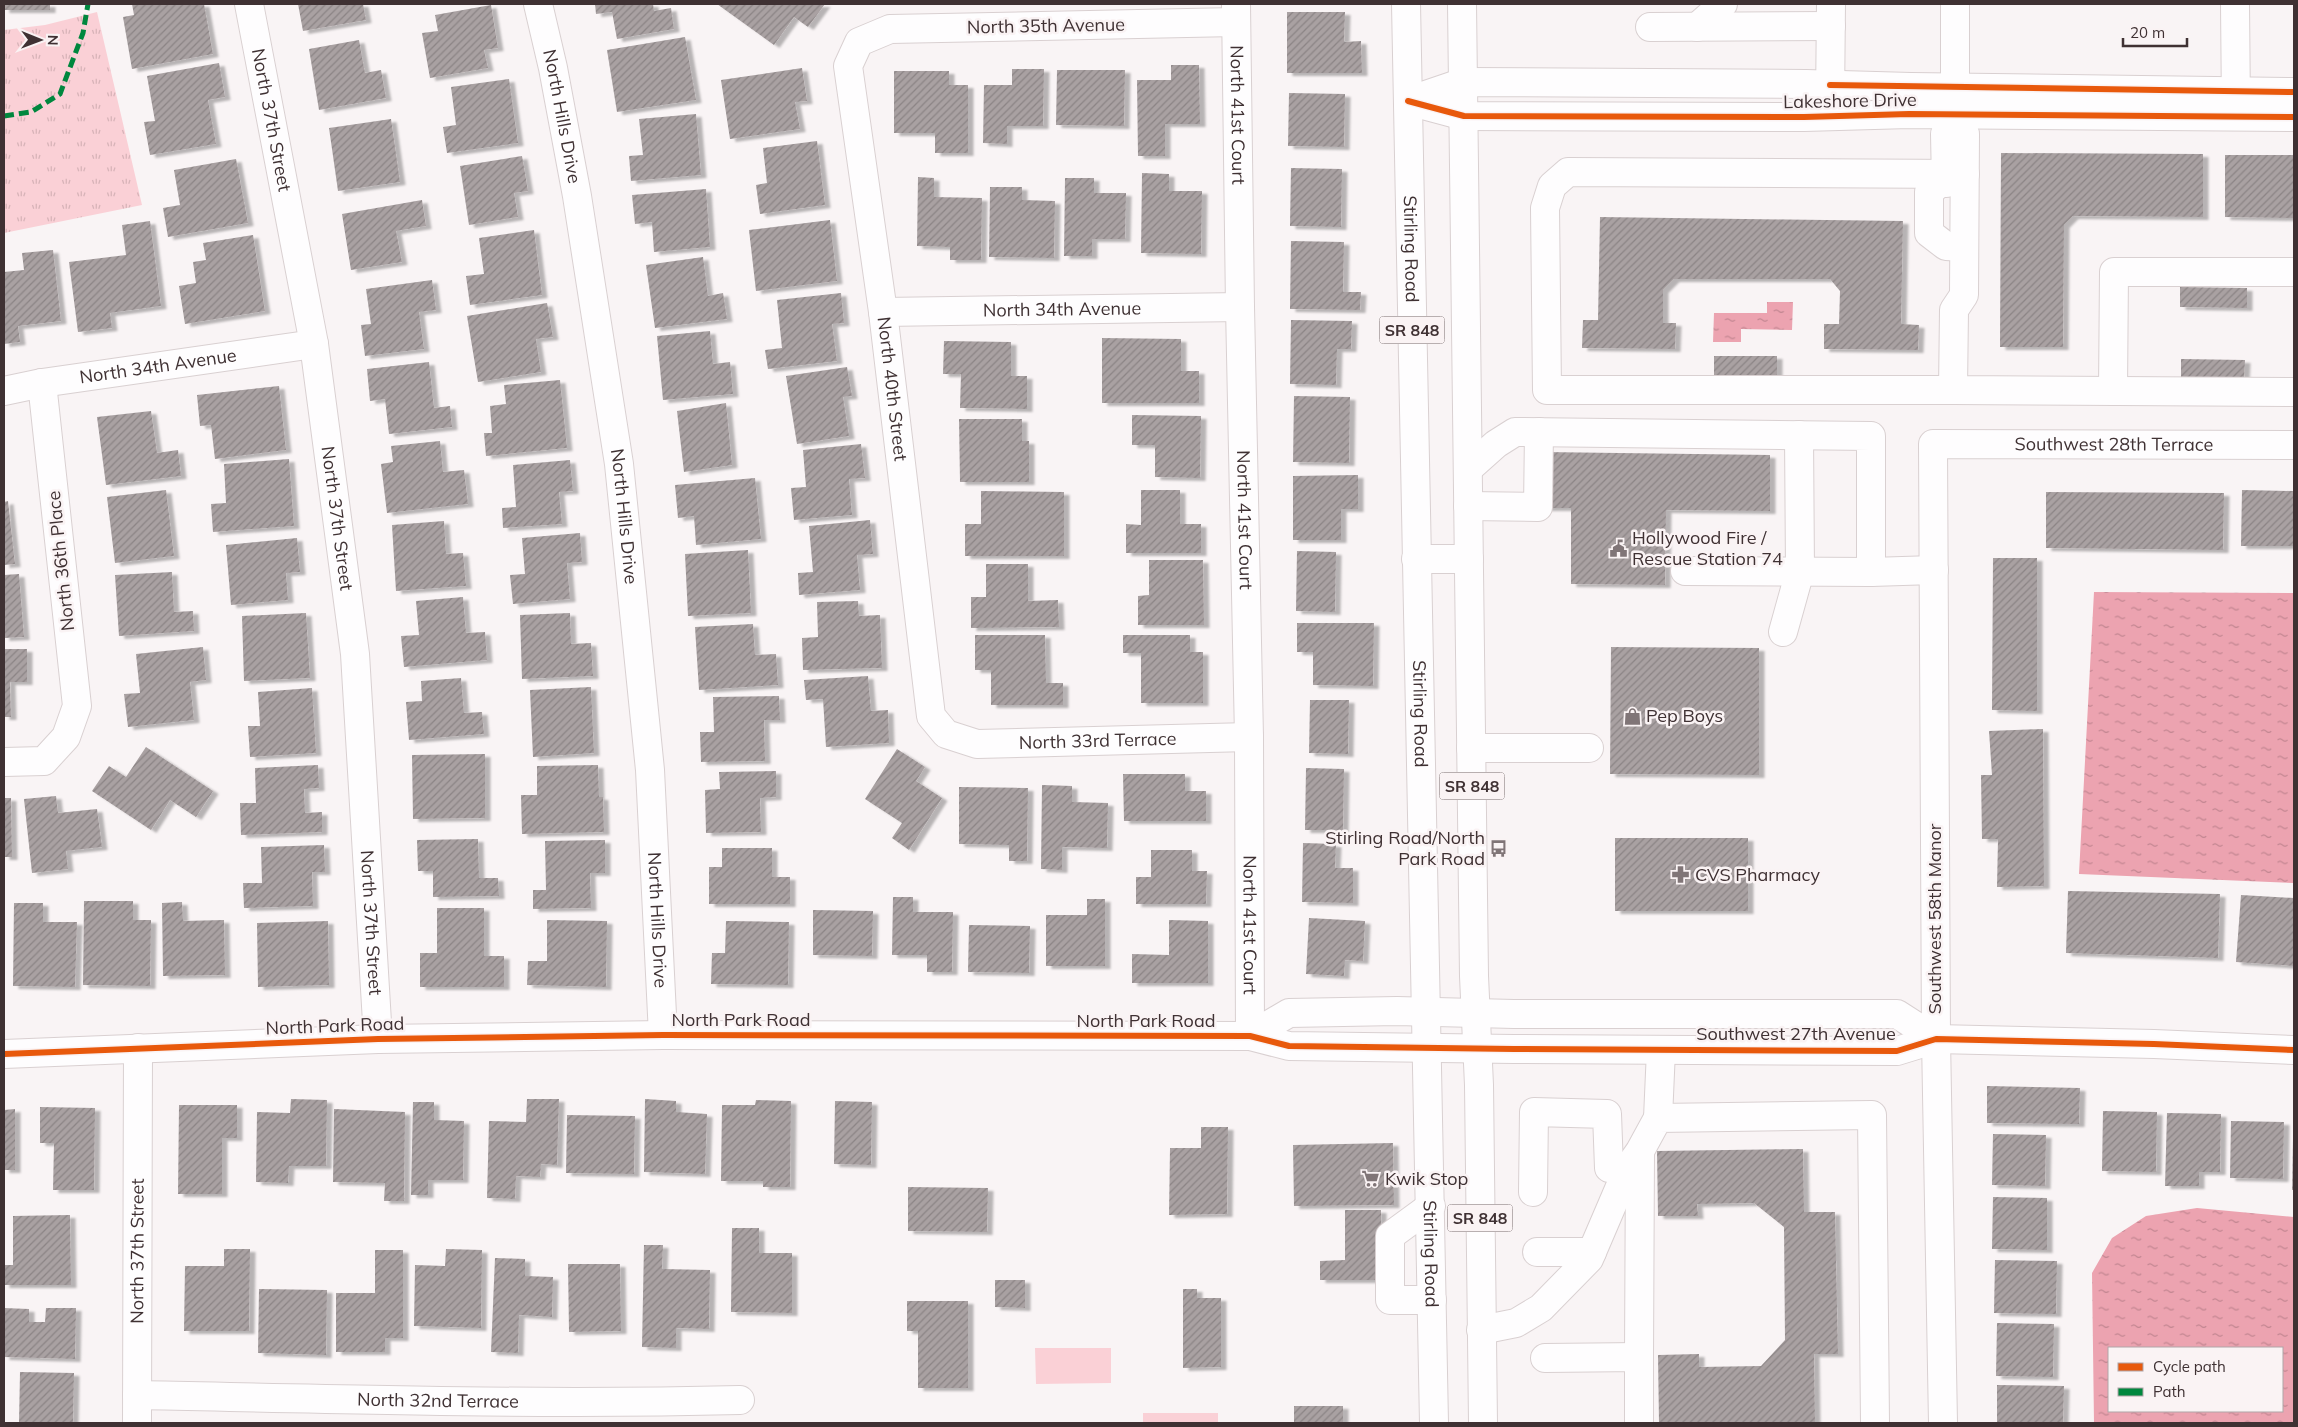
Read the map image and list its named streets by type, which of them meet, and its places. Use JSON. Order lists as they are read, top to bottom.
{
  "streets": {
    "street": [
      "North 35th Avenue",
      "Lakeshore Drive",
      "North 41st Court",
      "North Hills Drive",
      "North 37th Street",
      "Stirling Road",
      "North 34th Avenue",
      "SR 848",
      "North 40th Street",
      "Southwest 28th Terrace",
      "North 36th Place",
      "North 33rd Terrace",
      "Southwest 58th Manor",
      "North Park Road",
      "Southwest 27th Avenue",
      "North 32nd Terrace"
    ]
  },
  "crossings": [
    ["North 35th Avenue", "North 41st Court"],
    ["North 35th Avenue", "North 40th Street"],
    ["Lakeshore Drive", "Stirling Road"],
    ["Lakeshore Drive", "SR 848"],
    ["North 41st Court", "North 34th Avenue"],
    ["North 41st Court", "North 33rd Terrace"],
    ["North 41st Court", "North Park Road"],
    ["North Hills Drive", "North Park Road"],
    ["North 37th Street", "North 34th Avenue"],
    ["North 37th Street", "North Park Road"],
    ["North 37th Street", "North 32nd Terrace"],
    ["Stirling Road", "North Park Road"],
    ["North 34th Avenue", "North 40th Street"],
    ["North 34th Avenue", "North 36th Place"],
    ["SR 848", "North Park Road"],
    ["SR 848", "Southwest 27th Avenue"],
    ["North 40th Street", "North 33rd Terrace"],
    ["Southwest 28th Terrace", "Southwest 58th Manor"],
    ["Southwest 58th Manor", "Southwest 27th Avenue"],
    ["North Park Road", "Southwest 27th Avenue"]
  ],
  "places": {
    "public building": ["Hollywood Fire / Rescue Station 74"],
    "shop": ["Pep Boys"],
    "bus stop": ["Stirling Road/North Park Road"],
    "pharmacy": ["CVS Pharmacy"],
    "supermarket": ["Kwik Stop"]
  },
  "legend": ["Cycle path", "Path"],
  "scale_bar": "20 m",
  "north": "right"
}
